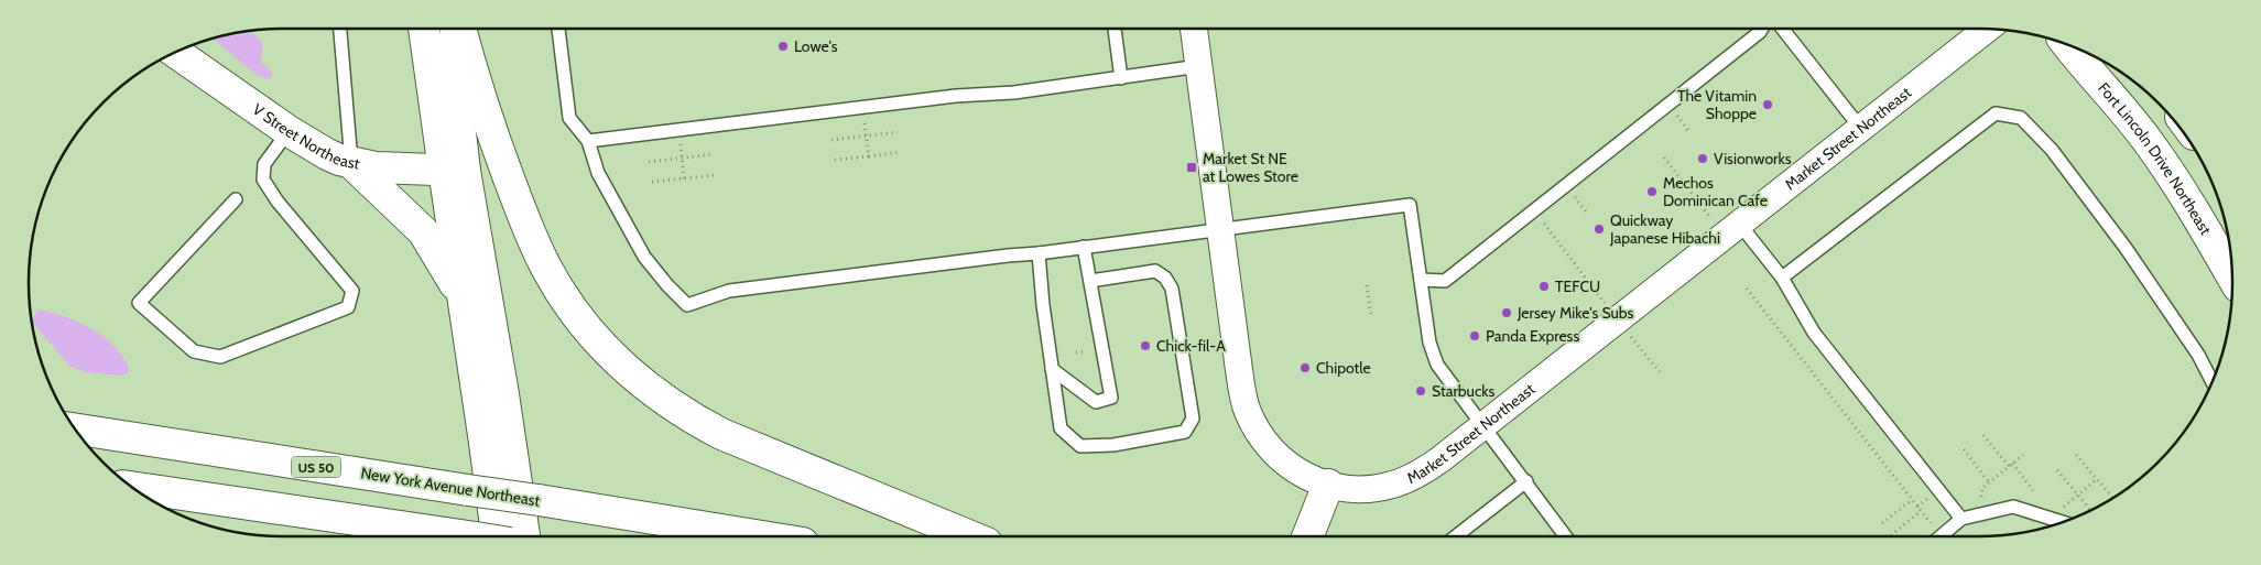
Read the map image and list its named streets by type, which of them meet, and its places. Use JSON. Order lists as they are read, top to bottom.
{
  "streets": {
    "main road": [
      "V Street Northeast",
      "Fort Lincoln Drive Northeast",
      "US 50",
      "New York Avenue Northeast"
    ],
    "street": ["Market Street Northeast"]
  },
  "places": {
    "other": [
      "Lowe's",
      "The Vitamin Shoppe",
      "Visionworks",
      "Mechos Dominican Cafe",
      "Quickway Japanese Hibachi",
      "TEFCU",
      "Jersey Mike's Subs",
      "Panda Express",
      "Chick-fil-A",
      "Chipotle",
      "Starbucks"
    ],
    "transit": ["Market St NE at Lowes Store"]
  }
}
